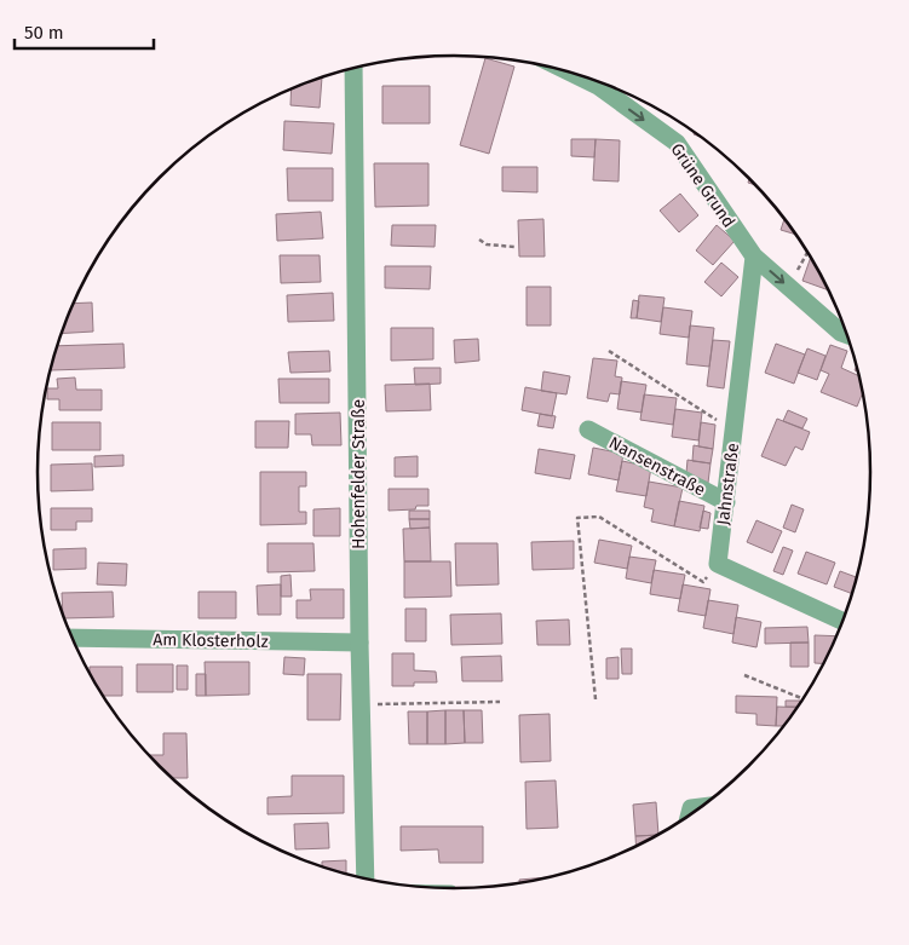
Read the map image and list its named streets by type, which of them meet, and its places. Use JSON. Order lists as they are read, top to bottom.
{
  "streets": {
    "street": [
      "Grüne Grund",
      "Nansenstraße",
      "Hohenfelder Straße",
      "Jahnstraße",
      "Am Klosterholz"
    ]
  },
  "crossings": [
    ["Grüne Grund", "Jahnstraße"],
    ["Nansenstraße", "Jahnstraße"],
    ["Hohenfelder Straße", "Am Klosterholz"]
  ],
  "one_way": ["Grüne Grund"],
  "scale_bar": "50 m"
}
